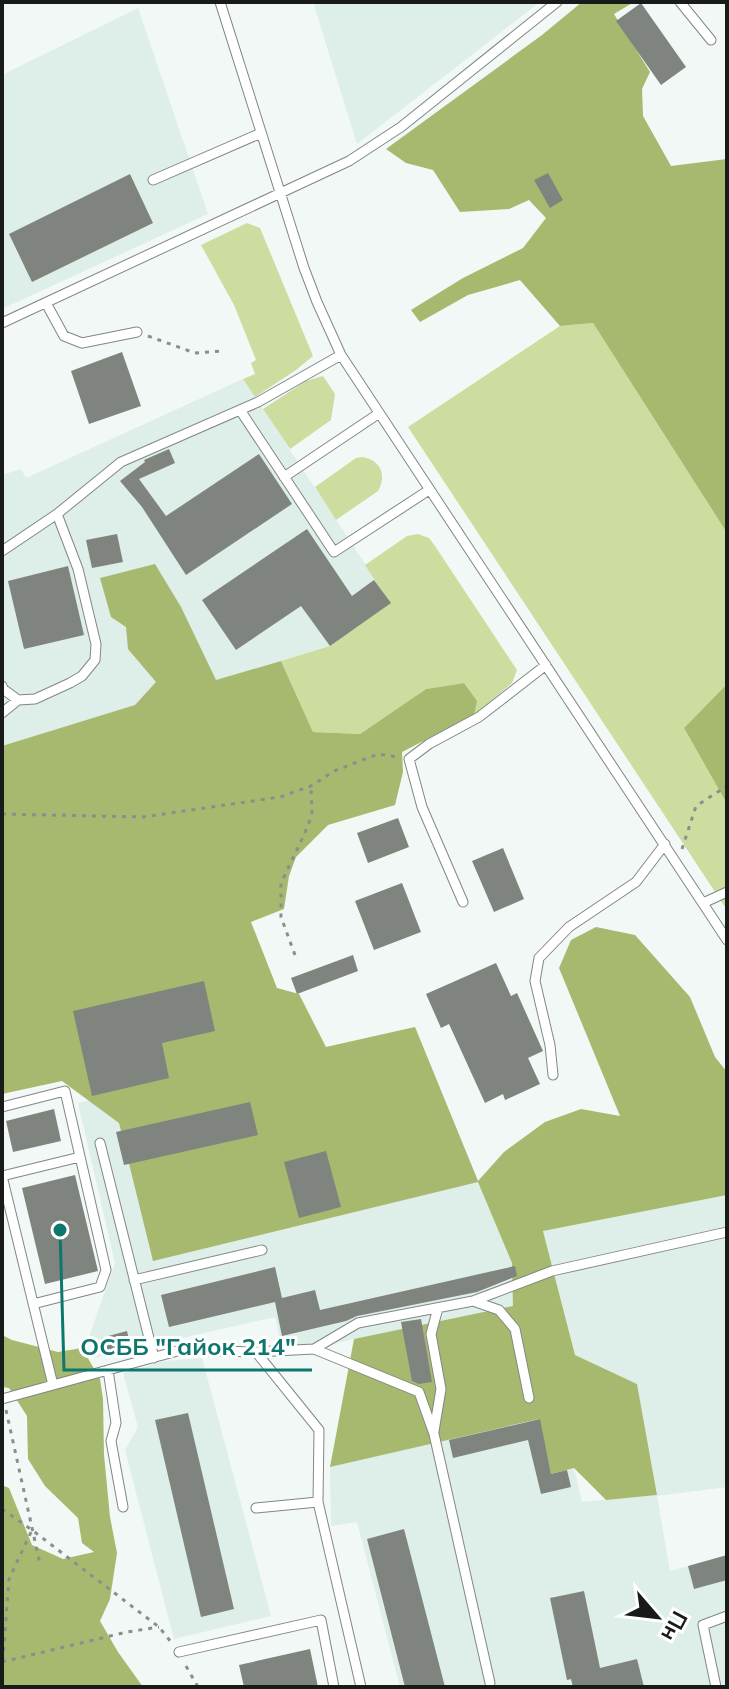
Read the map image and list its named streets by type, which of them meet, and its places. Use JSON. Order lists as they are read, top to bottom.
{
  "places": ["ОСББ \"Гайок 214\""],
  "north": "bottom right"
}
